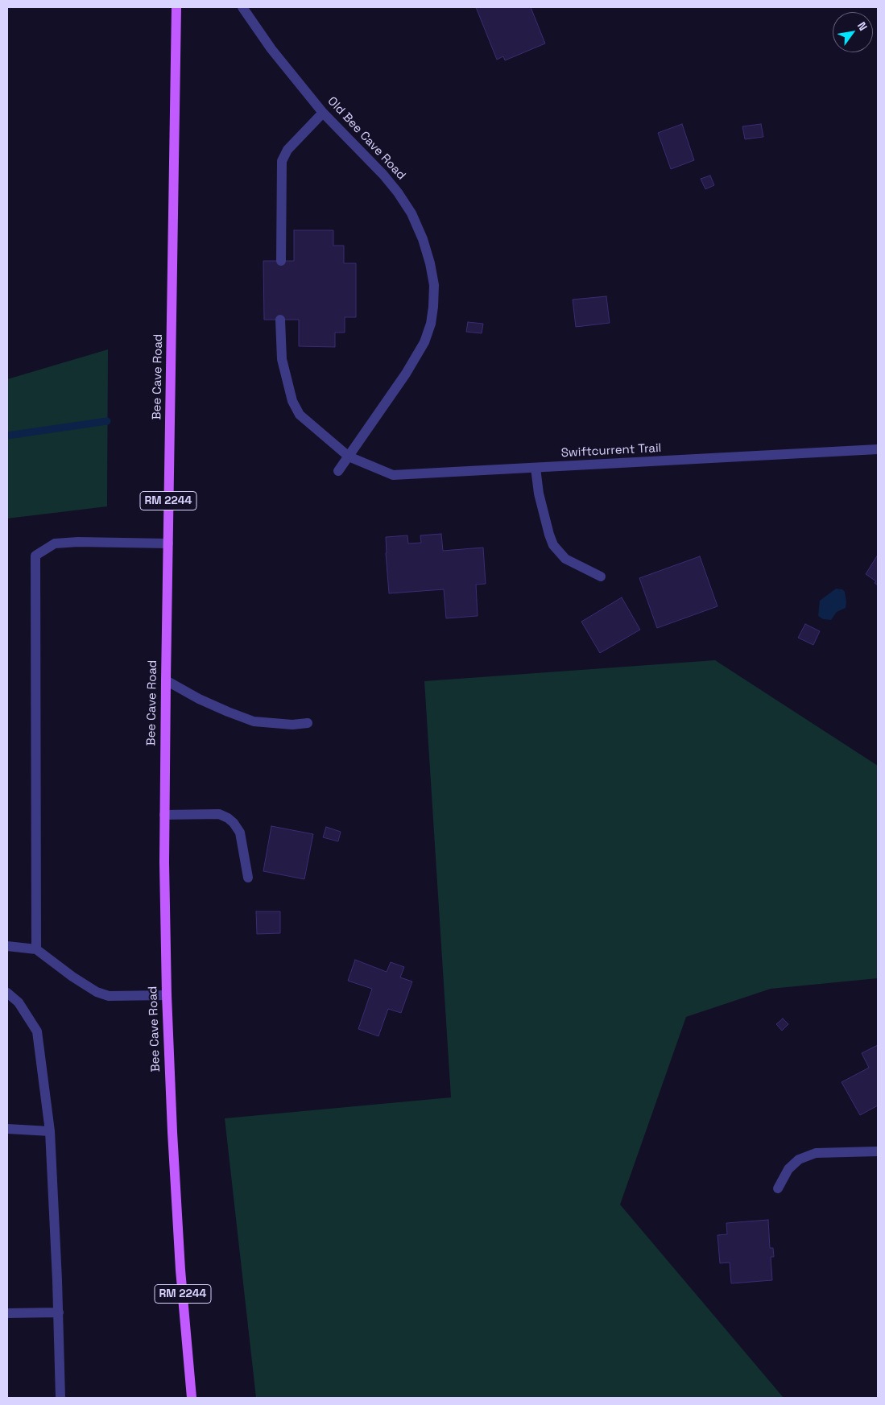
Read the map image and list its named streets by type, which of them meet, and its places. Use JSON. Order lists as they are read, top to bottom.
{
  "streets": {
    "main road": ["Bee Cave Road", "RM 2244"],
    "street": ["Old Bee Cave Road", "Swiftcurrent Trail"]
  },
  "crossings": [
    ["Old Bee Cave Road", "Swiftcurrent Trail"]
  ],
  "north": "top right"
}
